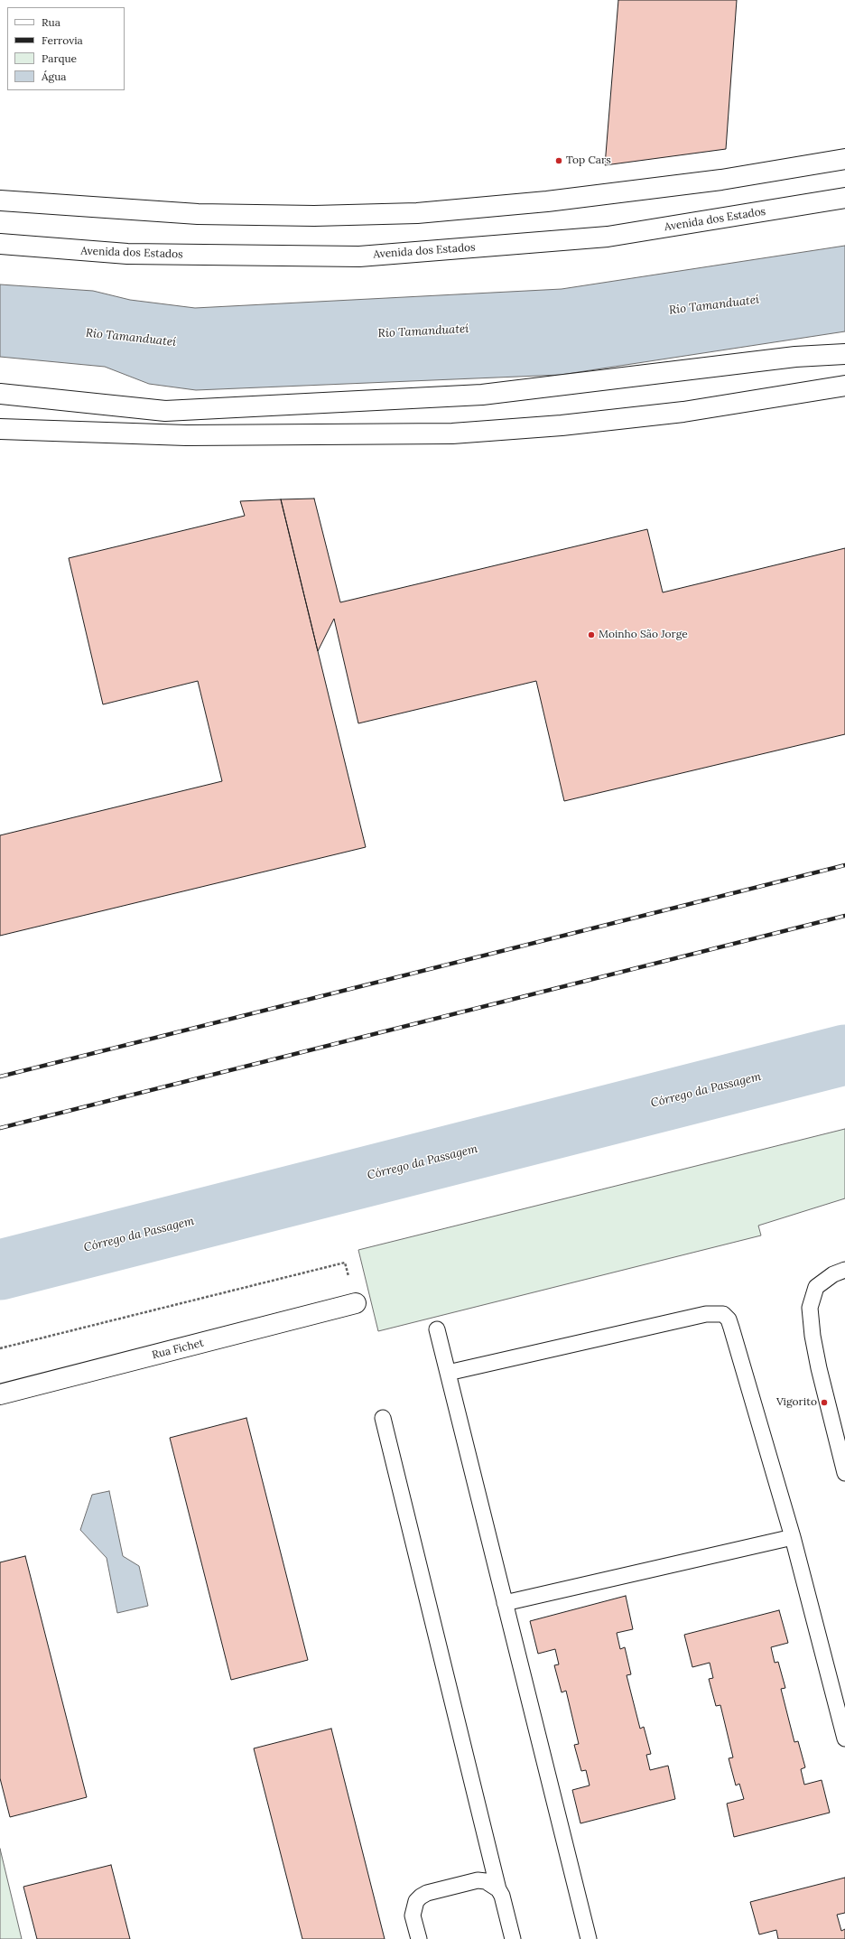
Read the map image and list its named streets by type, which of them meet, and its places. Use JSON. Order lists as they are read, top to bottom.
{
  "streets": {
    "main road": ["Avenida dos Estados", "Rua Fichet"]
  },
  "water": ["Rio Tamanduateí", "Córrego da Passagem"],
  "places": ["Top Cars", "Moinho São Jorge", "Vigorito"],
  "legend": [
    "Rua",
    "Ferrovia",
    "Parque",
    "Água"
  ]
}
